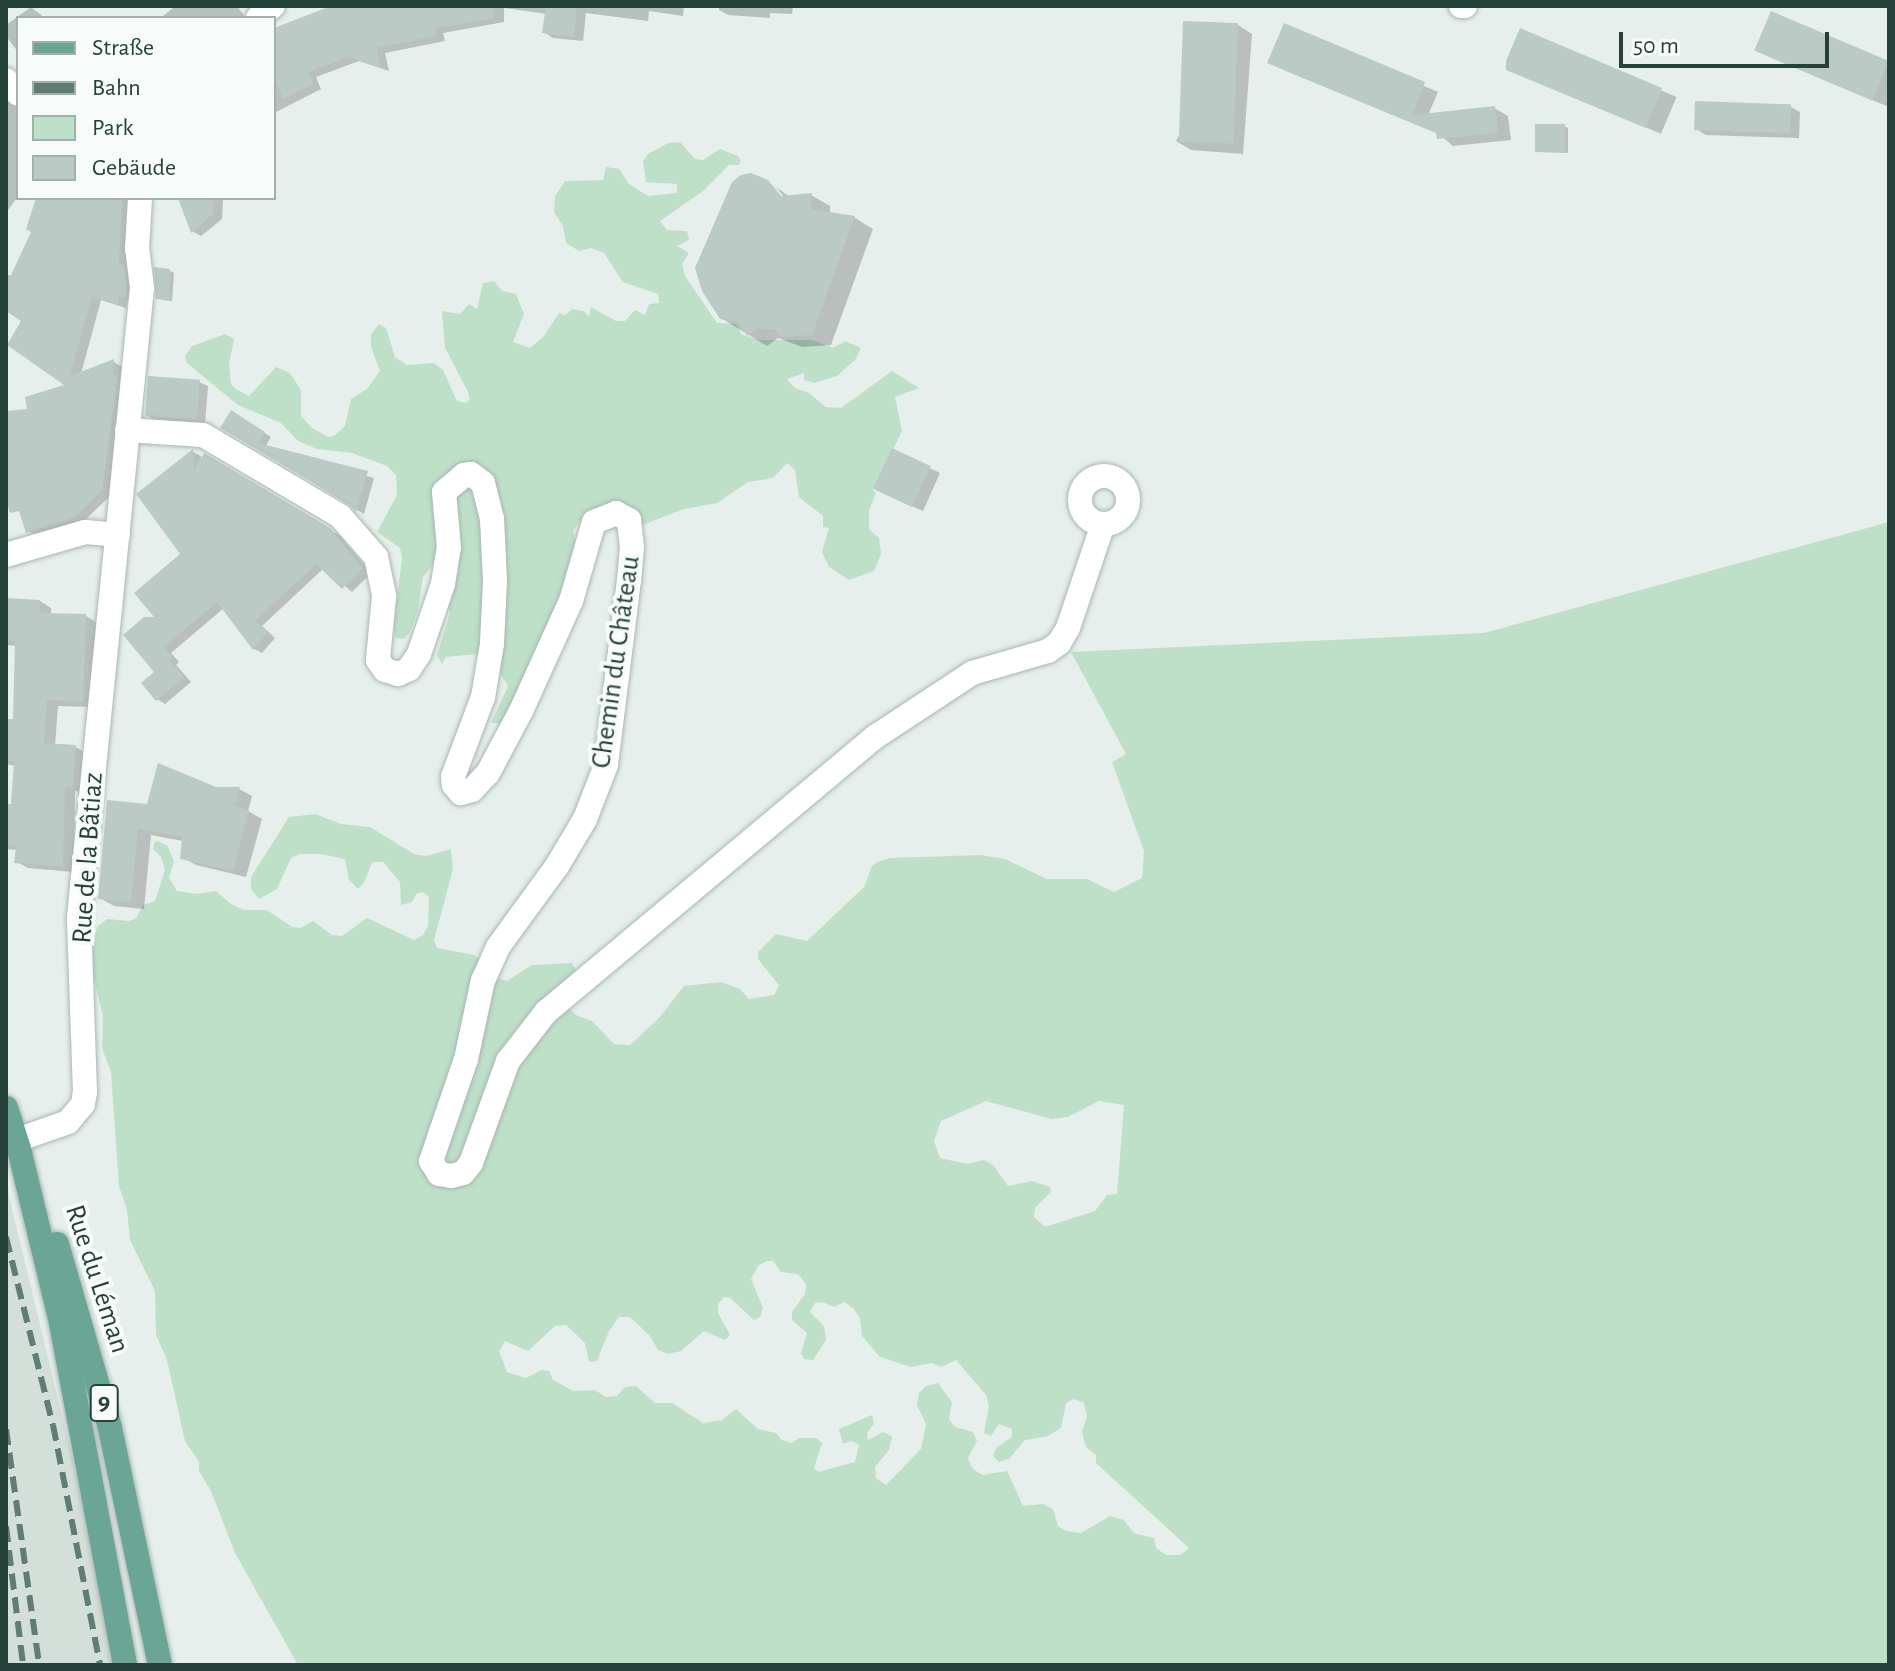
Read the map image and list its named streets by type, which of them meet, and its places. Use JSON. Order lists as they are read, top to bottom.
{
  "streets": {
    "main road": ["Rue du Léman", "9"],
    "street": ["Chemin du Château", "Rue de la Bâtiaz"]
  },
  "crossings": [
    ["Chemin du Château", "Rue de la Bâtiaz"],
    ["Rue de la Bâtiaz", "Rue du Léman"]
  ],
  "legend": [
    "Straße",
    "Bahn",
    "Park",
    "Gebäude"
  ],
  "scale_bar": "50 m"
}
